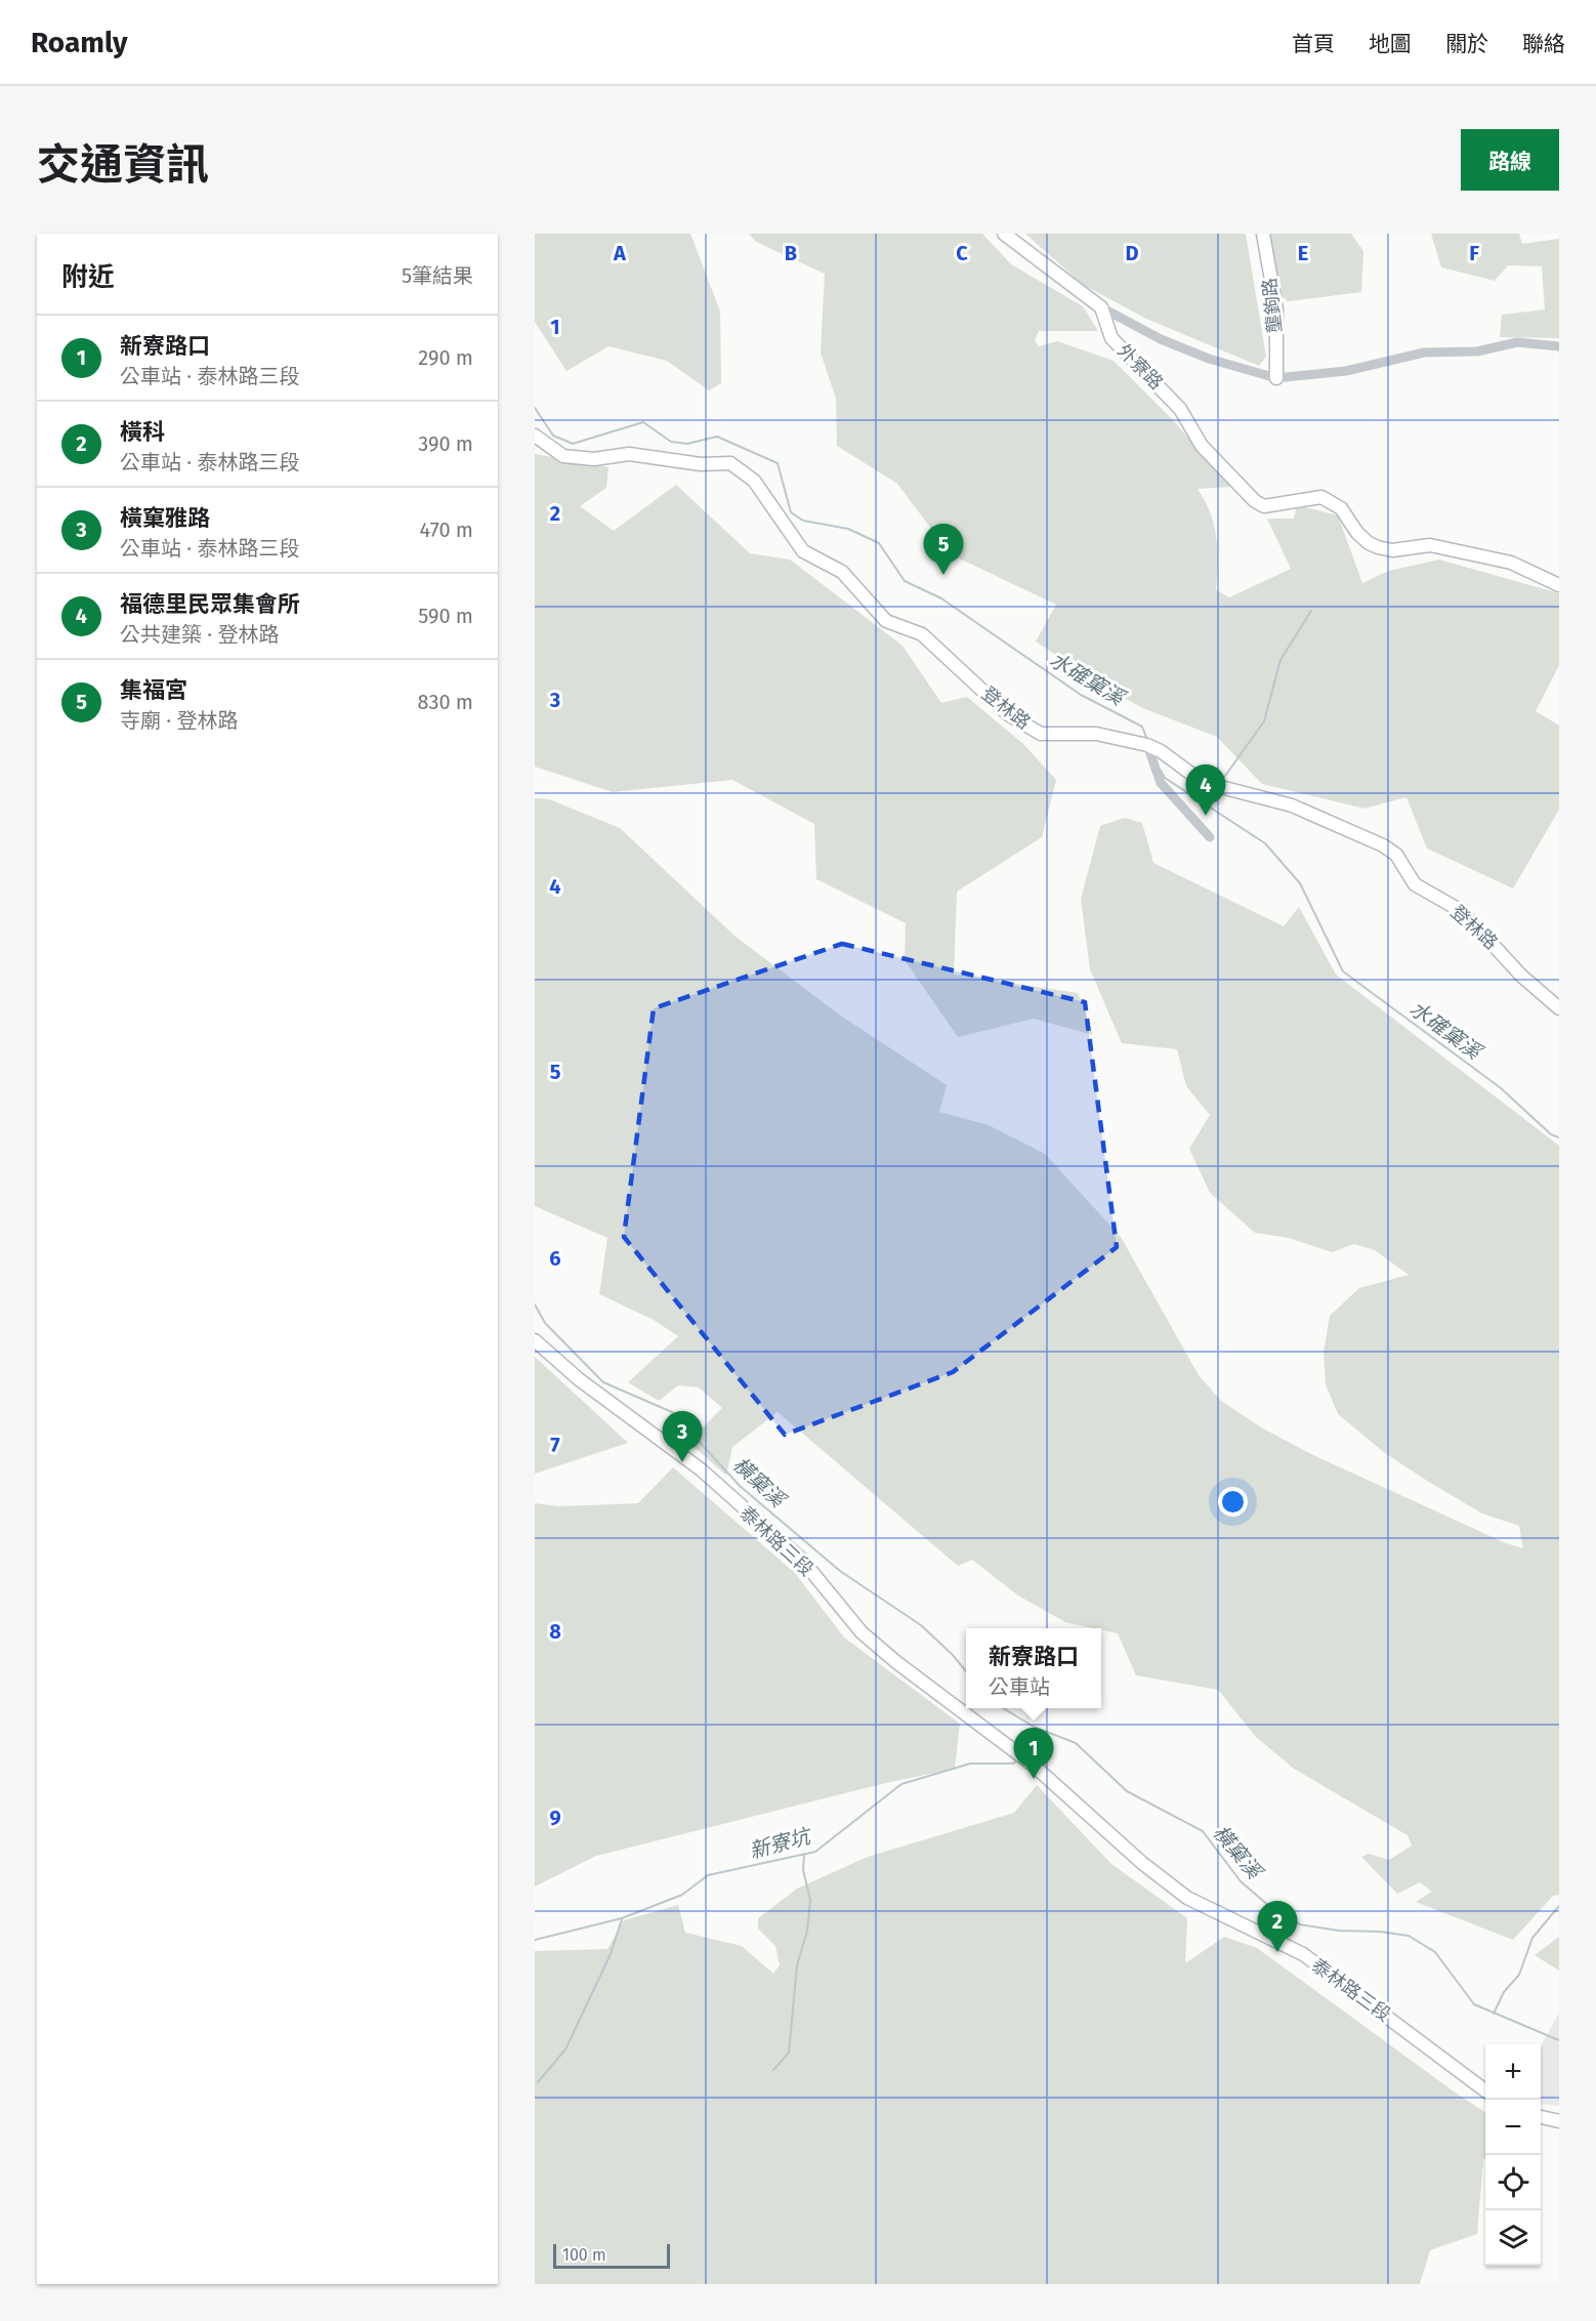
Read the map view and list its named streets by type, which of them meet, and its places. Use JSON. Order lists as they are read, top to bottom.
{
  "streets": {
    "street": [
      "壟鉤路",
      "外寮路",
      "登林路",
      "泰林路三段"
    ]
  },
  "crossings": [
    ["壟鉤路", "外寮路"]
  ],
  "water": ["水確窠溪", "橫窠溪", "新寮坑"],
  "scale_bar": "100 m",
  "page": {
    "header": "Roamly",
    "nav": [
      "首頁",
      "地圖",
      "關於",
      "聯絡"
    ],
    "title": "交通資訊",
    "buttons": "路線",
    "heading": ["附近", "5筆結果"],
    "list": [
      {
        "mark": "1",
        "name": "新寮路口",
        "note": "公車站 · 泰林路三段",
        "value": "290 m"
      },
      {
        "mark": "2",
        "name": "橫科",
        "note": "公車站 · 泰林路三段",
        "value": "390 m"
      },
      {
        "mark": "3",
        "name": "橫窠雅路",
        "note": "公車站 · 泰林路三段",
        "value": "470 m"
      },
      {
        "mark": "4",
        "name": "福德里民眾集會所",
        "note": "公共建築 · 登林路",
        "value": "590 m"
      },
      {
        "mark": "5",
        "name": "集福宮",
        "note": "寺廟 · 登林路",
        "value": "830 m"
      }
    ],
    "pins": [
      "5",
      "4",
      "3",
      "1",
      "2"
    ],
    "popup": ["新寮路口", "公車站"],
    "map_buttons": ["+", "−"],
    "scale": "100 m"
  },
  "grid": {
    "columns": [
      "A",
      "B",
      "C",
      "D",
      "E",
      "F"
    ],
    "rows": [
      "1",
      "2",
      "3",
      "4",
      "5",
      "6",
      "7",
      "8",
      "9"
    ]
  }
}
